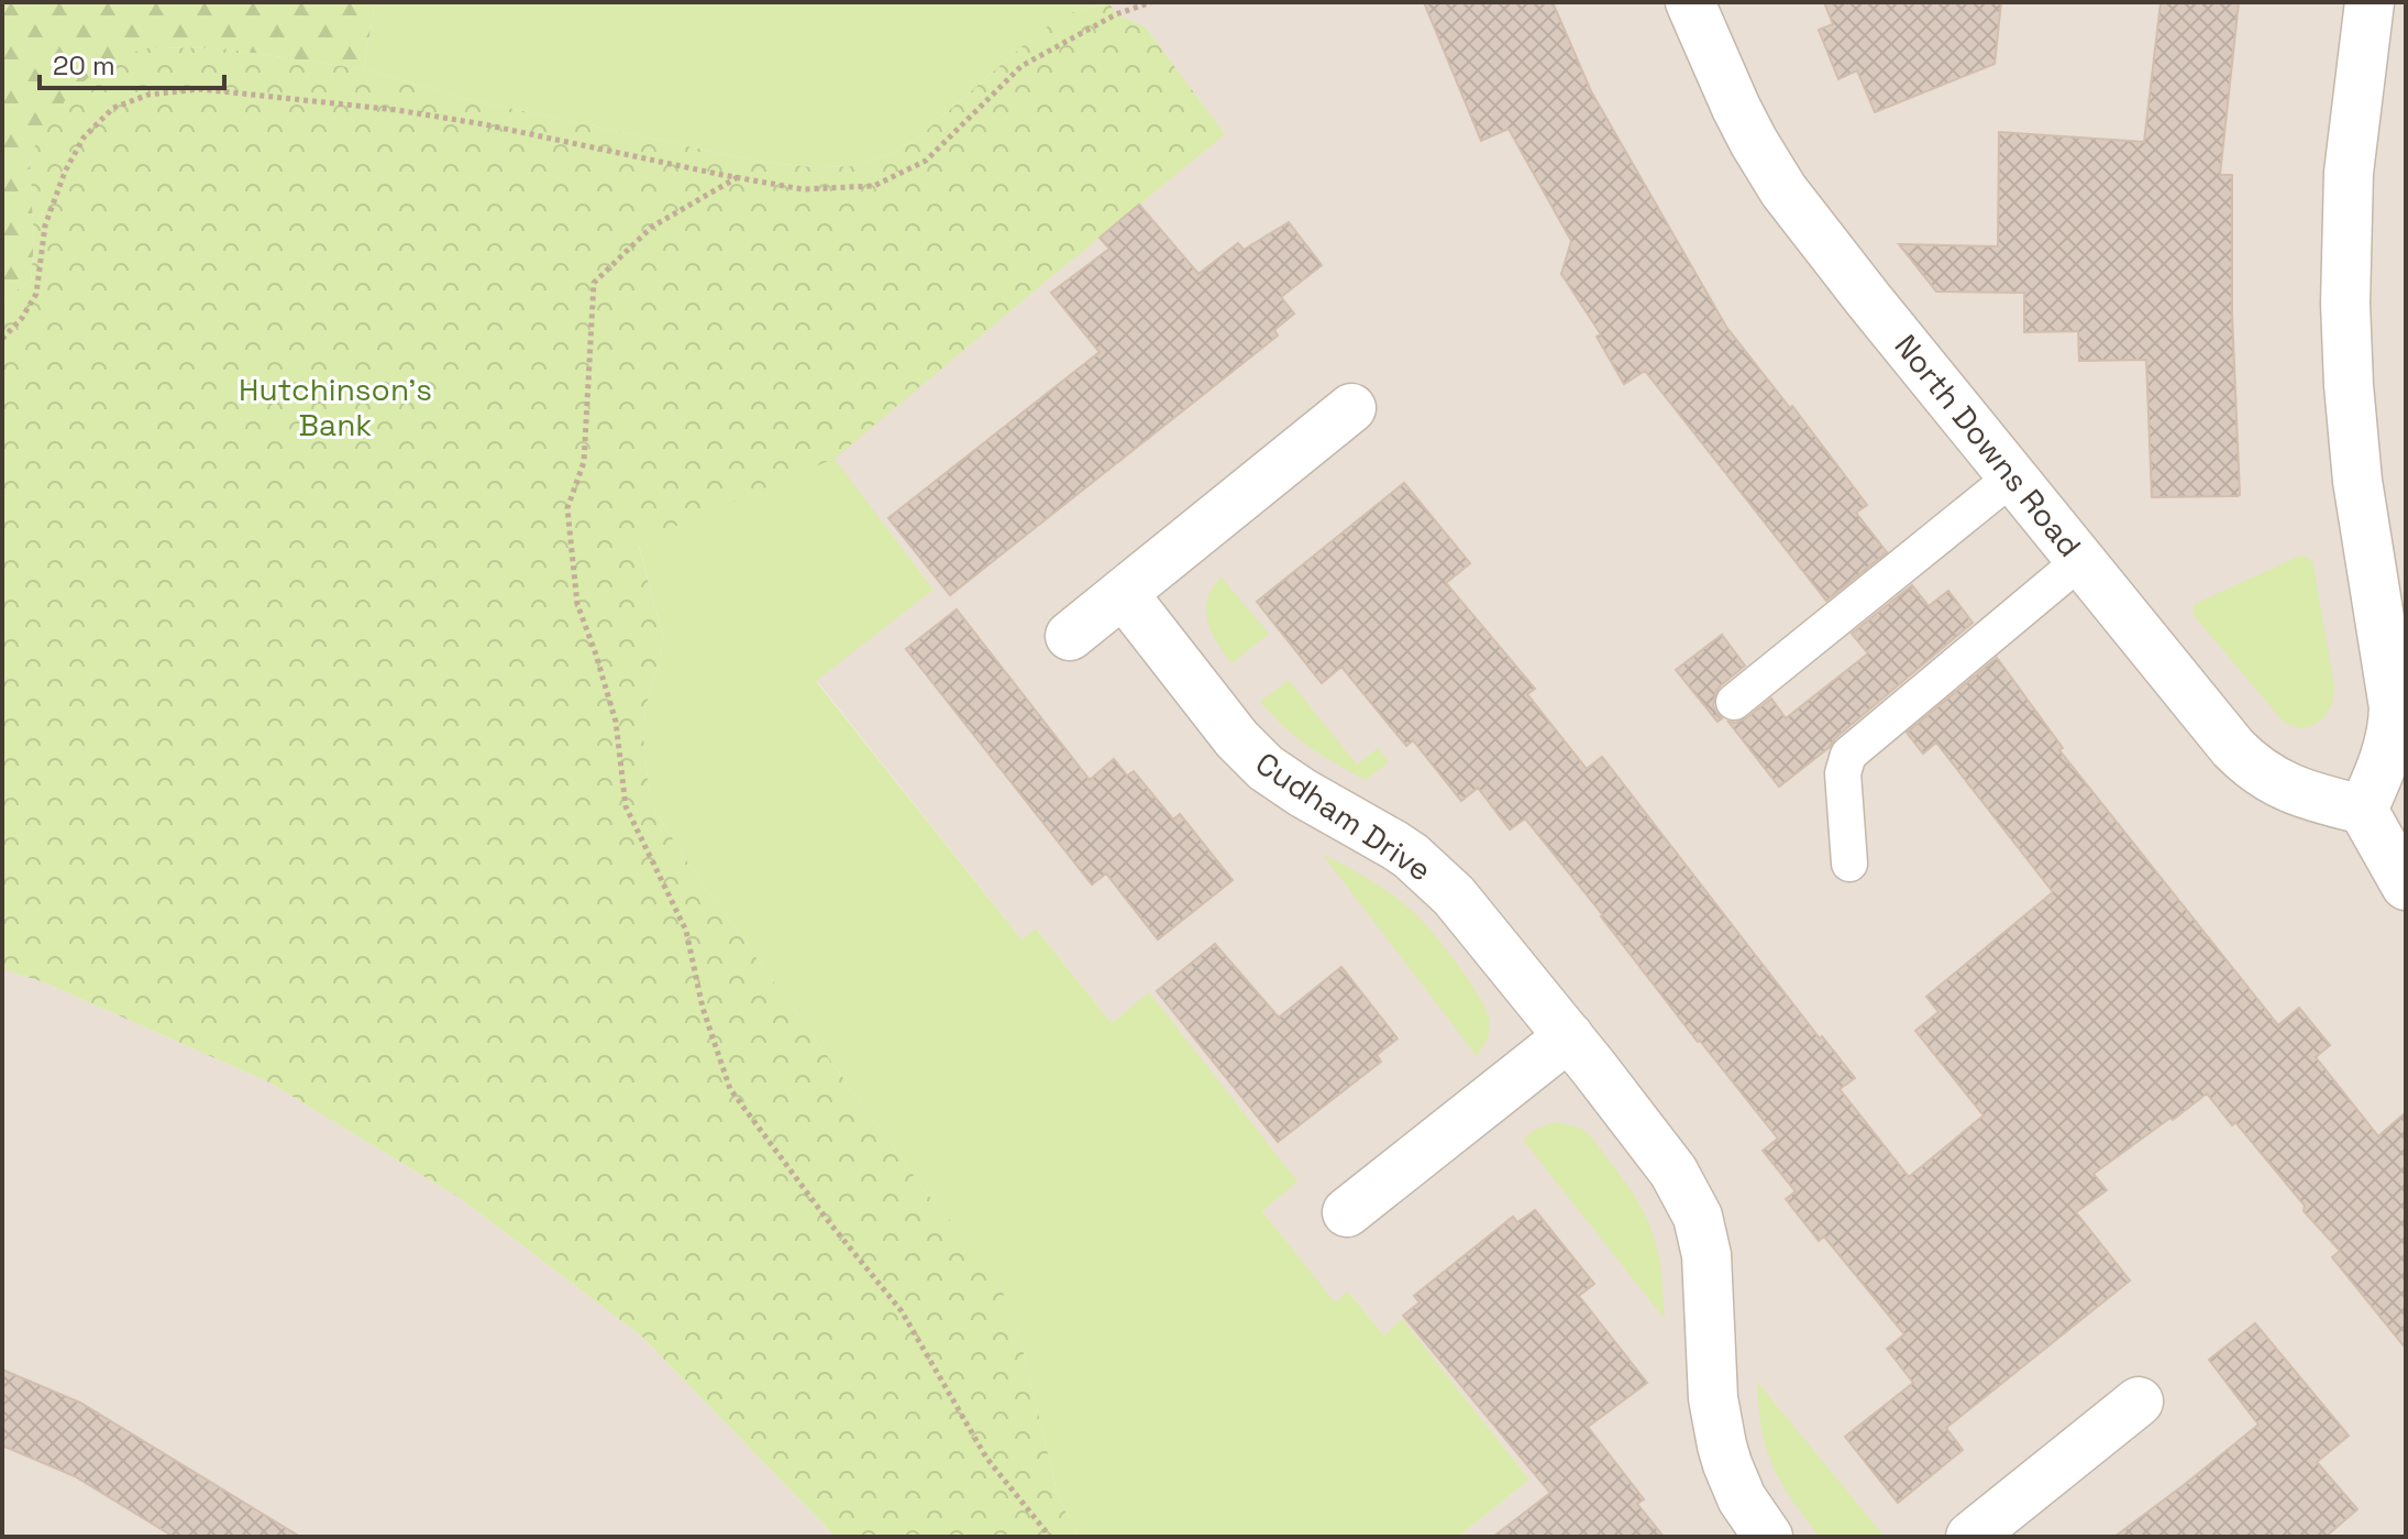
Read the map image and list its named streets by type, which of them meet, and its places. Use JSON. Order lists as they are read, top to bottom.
{
  "streets": {
    "street": ["North Downs Road", "Cudham Drive"]
  },
  "parks": ["Hutchinson's Bank"],
  "scale_bar": "20 m"
}
